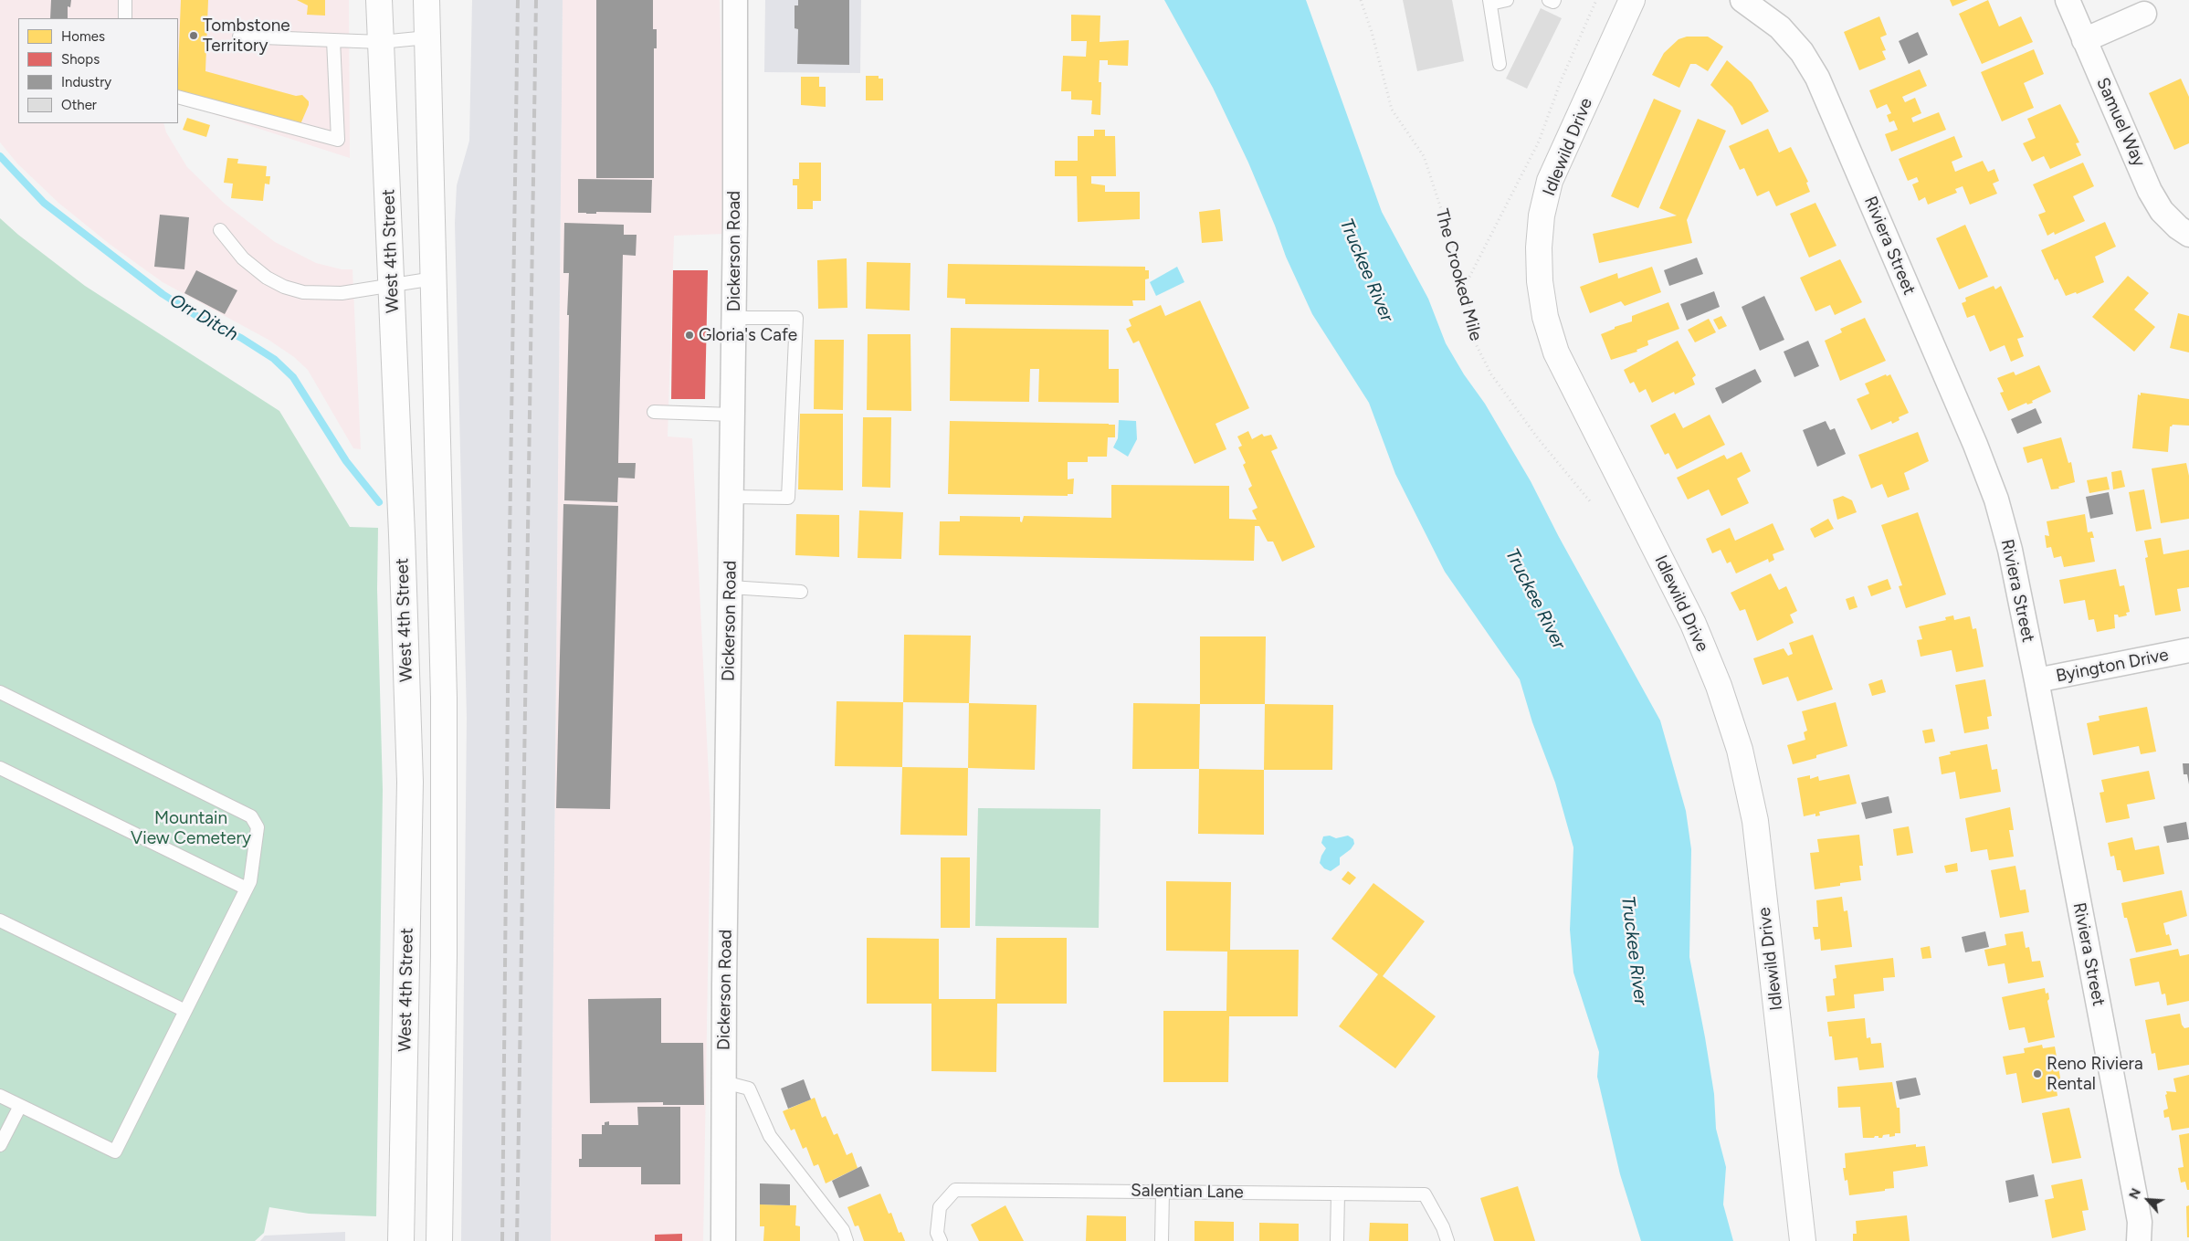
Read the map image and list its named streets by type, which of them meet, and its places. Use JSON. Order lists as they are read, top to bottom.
{
  "streets": {
    "main road": ["Idlewild Drive", "West 4th Street"],
    "street": [
      "Samuel Way",
      "Riviera Street",
      "Dickerson Road",
      "Byington Drive"
    ],
    "lane": ["Salentian Lane"],
    "path": ["The Crooked Mile"]
  },
  "crossings": [
    ["Riviera Street", "Byington Drive"]
  ],
  "water": ["Truckee River", "Orr Ditch"],
  "parks": ["Mountain View Cemetery"],
  "places": ["Tombstone Territory", "Gloria's Cafe", "Reno Riviera Rental"],
  "legend": [
    "Homes",
    "Shops",
    "Industry",
    "Other"
  ],
  "north": "top left"
}
